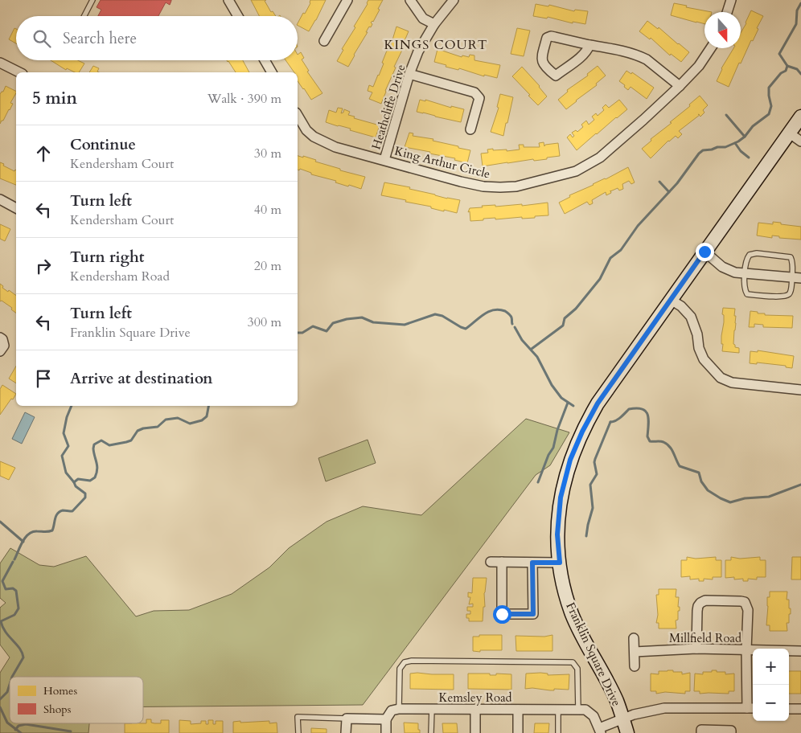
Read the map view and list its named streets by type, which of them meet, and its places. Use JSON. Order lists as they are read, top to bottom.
{
  "streets": {
    "street": [
      "Heathcliffe Drive",
      "King Arthur Circle",
      "Millfield Road",
      "Franklin Square Drive",
      "Kemsley Road"
    ]
  },
  "crossings": [
    ["Heathcliffe Drive", "King Arthur Circle"]
  ],
  "districts": ["KINGS COURT"],
  "legend": ["Homes", "Shops"],
  "north": "bottom",
  "page": {
    "search": "Search here",
    "heading": ["5 min", "Walk · 390 m"],
    "list": [
      ["Continue", "Kendersham Court", "30 m"],
      ["Turn left", "Kendersham Court", "40 m"],
      ["Turn right", "Kendersham Road", "20 m"],
      ["Turn left", "Franklin Square Drive", "300 m"],
      "Arrive at destination"
    ],
    "map_buttons": ["+", "−"]
  }
}
